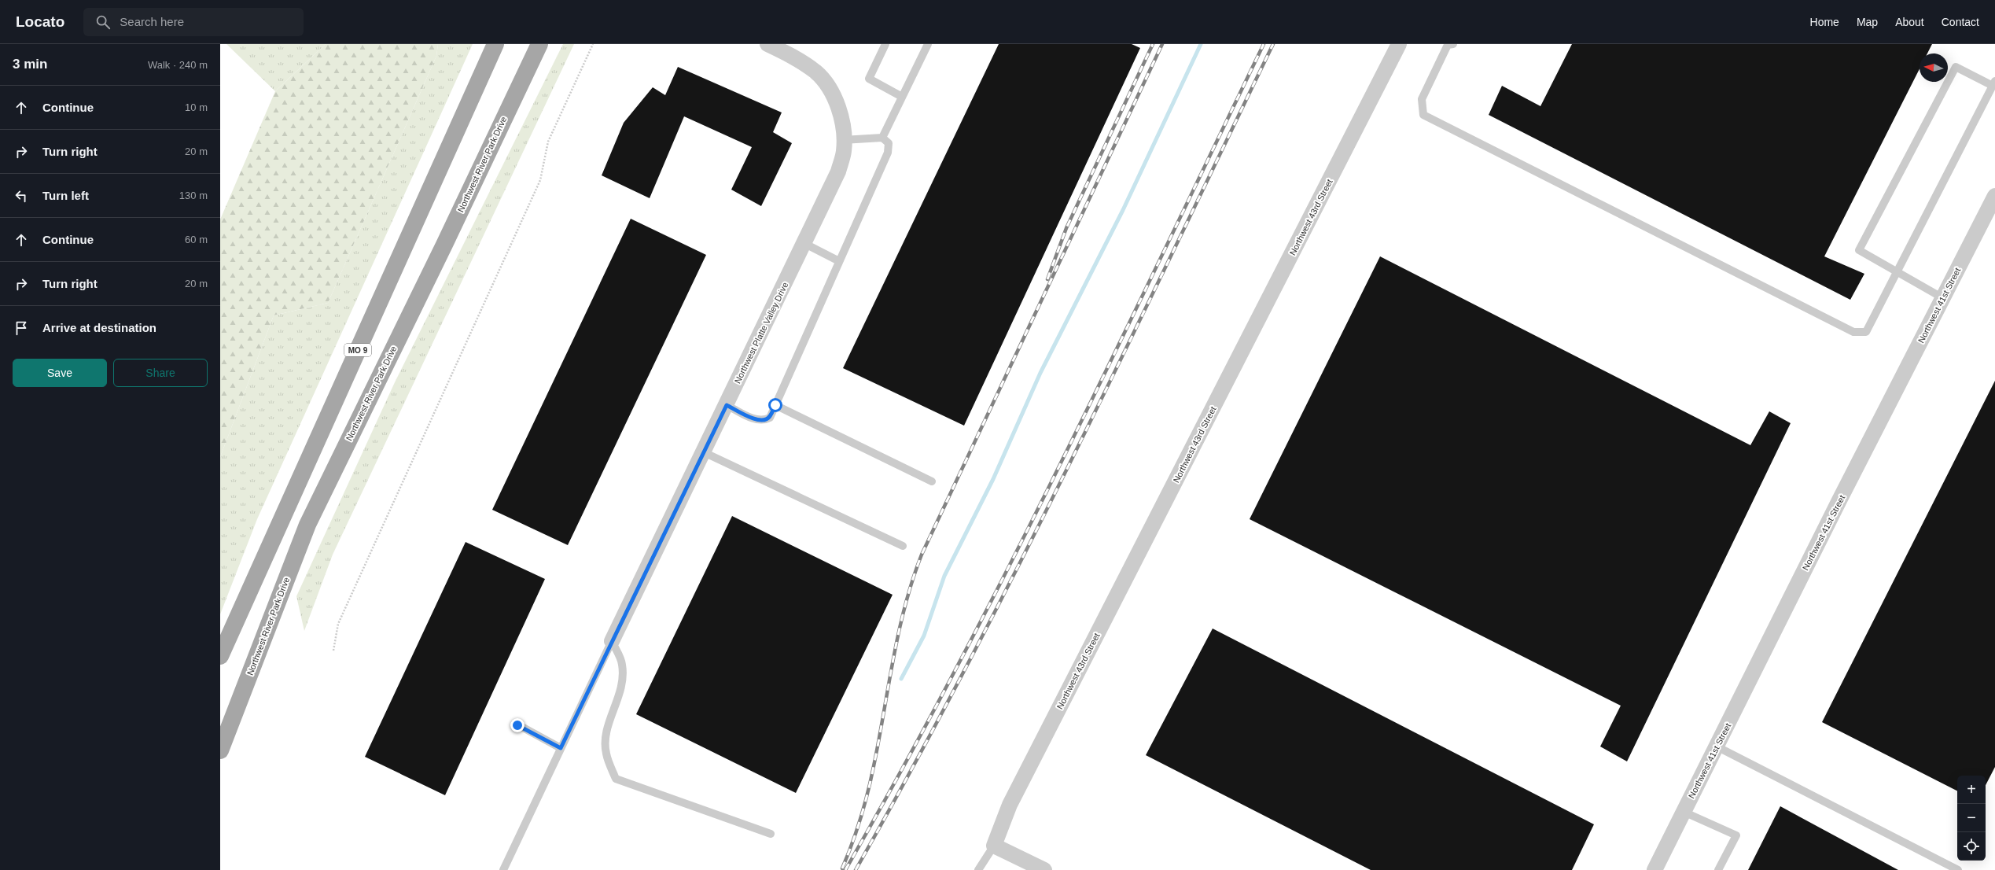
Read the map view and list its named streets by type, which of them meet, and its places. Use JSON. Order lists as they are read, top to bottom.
{
  "streets": {
    "main road": ["Northwest River Park Drive", "MO 9"],
    "street": ["Northwest 43rd Street", "Northwest 41st Street", "Northwest Platte Valley Drive"]
  },
  "north": "left",
  "page": {
    "header": "Locato",
    "search": "Search here",
    "nav": [
      "Home",
      "Map",
      "About",
      "Contact"
    ],
    "heading": ["3 min", "Walk · 240 m"],
    "list": [
      ["Continue", "10 m"],
      ["Turn right", "20 m"],
      ["Turn left", "130 m"],
      ["Continue", "60 m"],
      ["Turn right", "20 m"],
      "Arrive at destination"
    ],
    "buttons": ["Save", "Share"],
    "map_buttons": ["+", "−"]
  }
}
